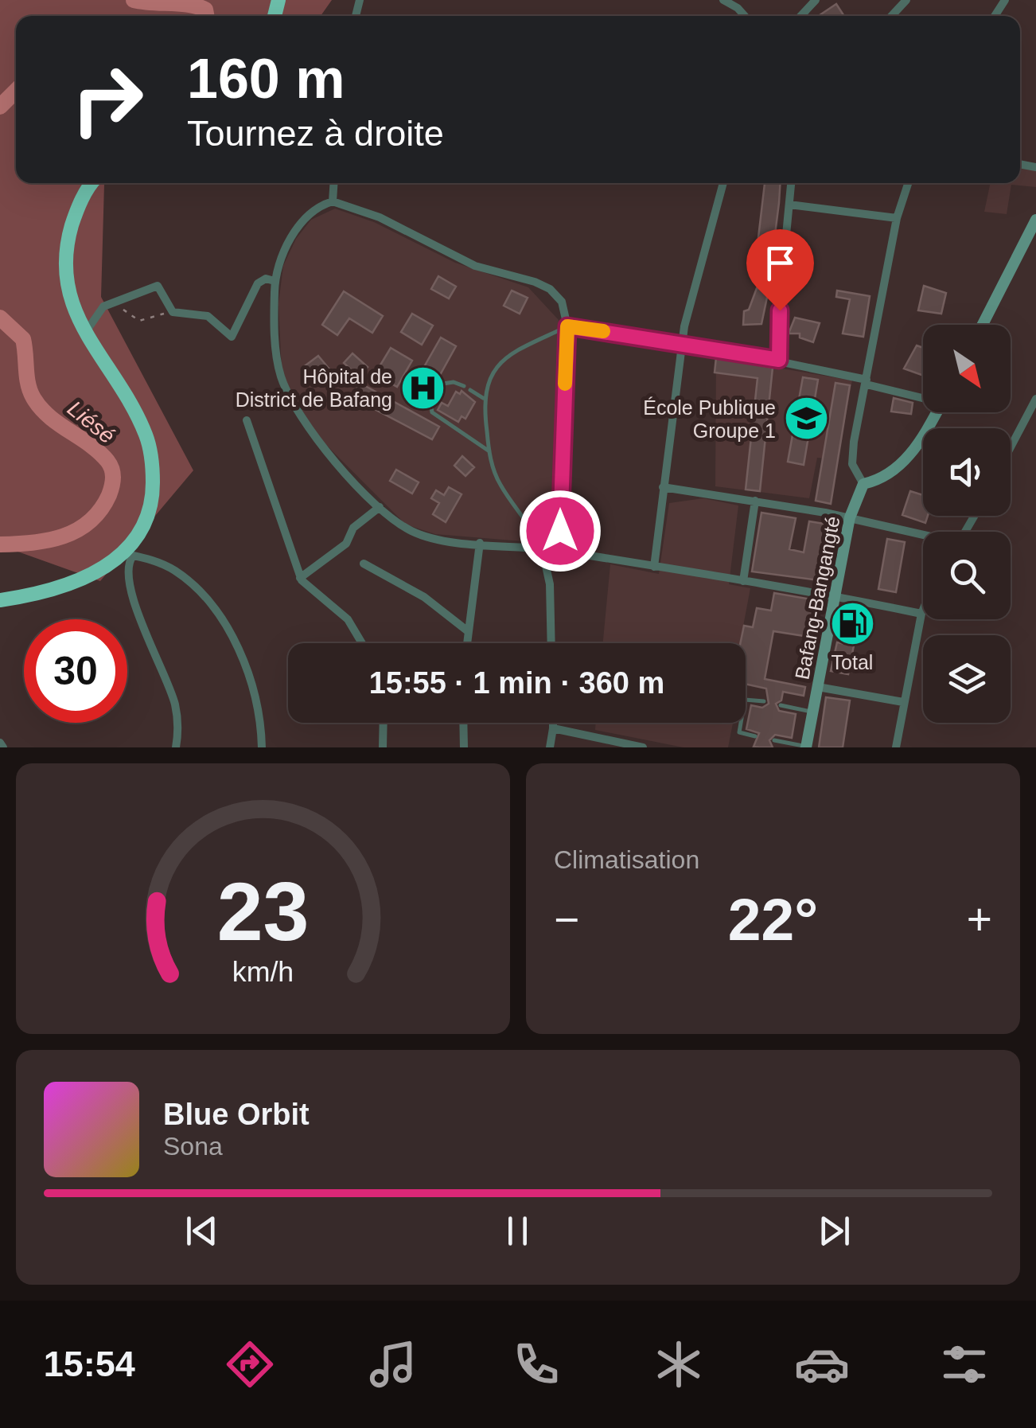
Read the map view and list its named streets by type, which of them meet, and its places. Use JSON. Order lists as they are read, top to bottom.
{
  "streets": {
    "street": ["Bafang-Bangangté"]
  },
  "water": ["Liésé"],
  "places": {
    "hospital": ["Hôpital de District de Bafang"],
    "school or university": ["École Publique Groupe 1"],
    "fuel station": ["Total"]
  },
  "north": "bottom right",
  "page": {
    "turn": ["160 m", "Tournez à droite"],
    "limit": "30",
    "trip": "15:55 · 1 min · 360 m",
    "tile": "Climatisation",
    "heat": ["−", "22°", "+"],
    "song": ["Blue Orbit", "Sona"],
    "tabs": "15:54",
    "gauge": ["23", "km/h"]
  }
}
